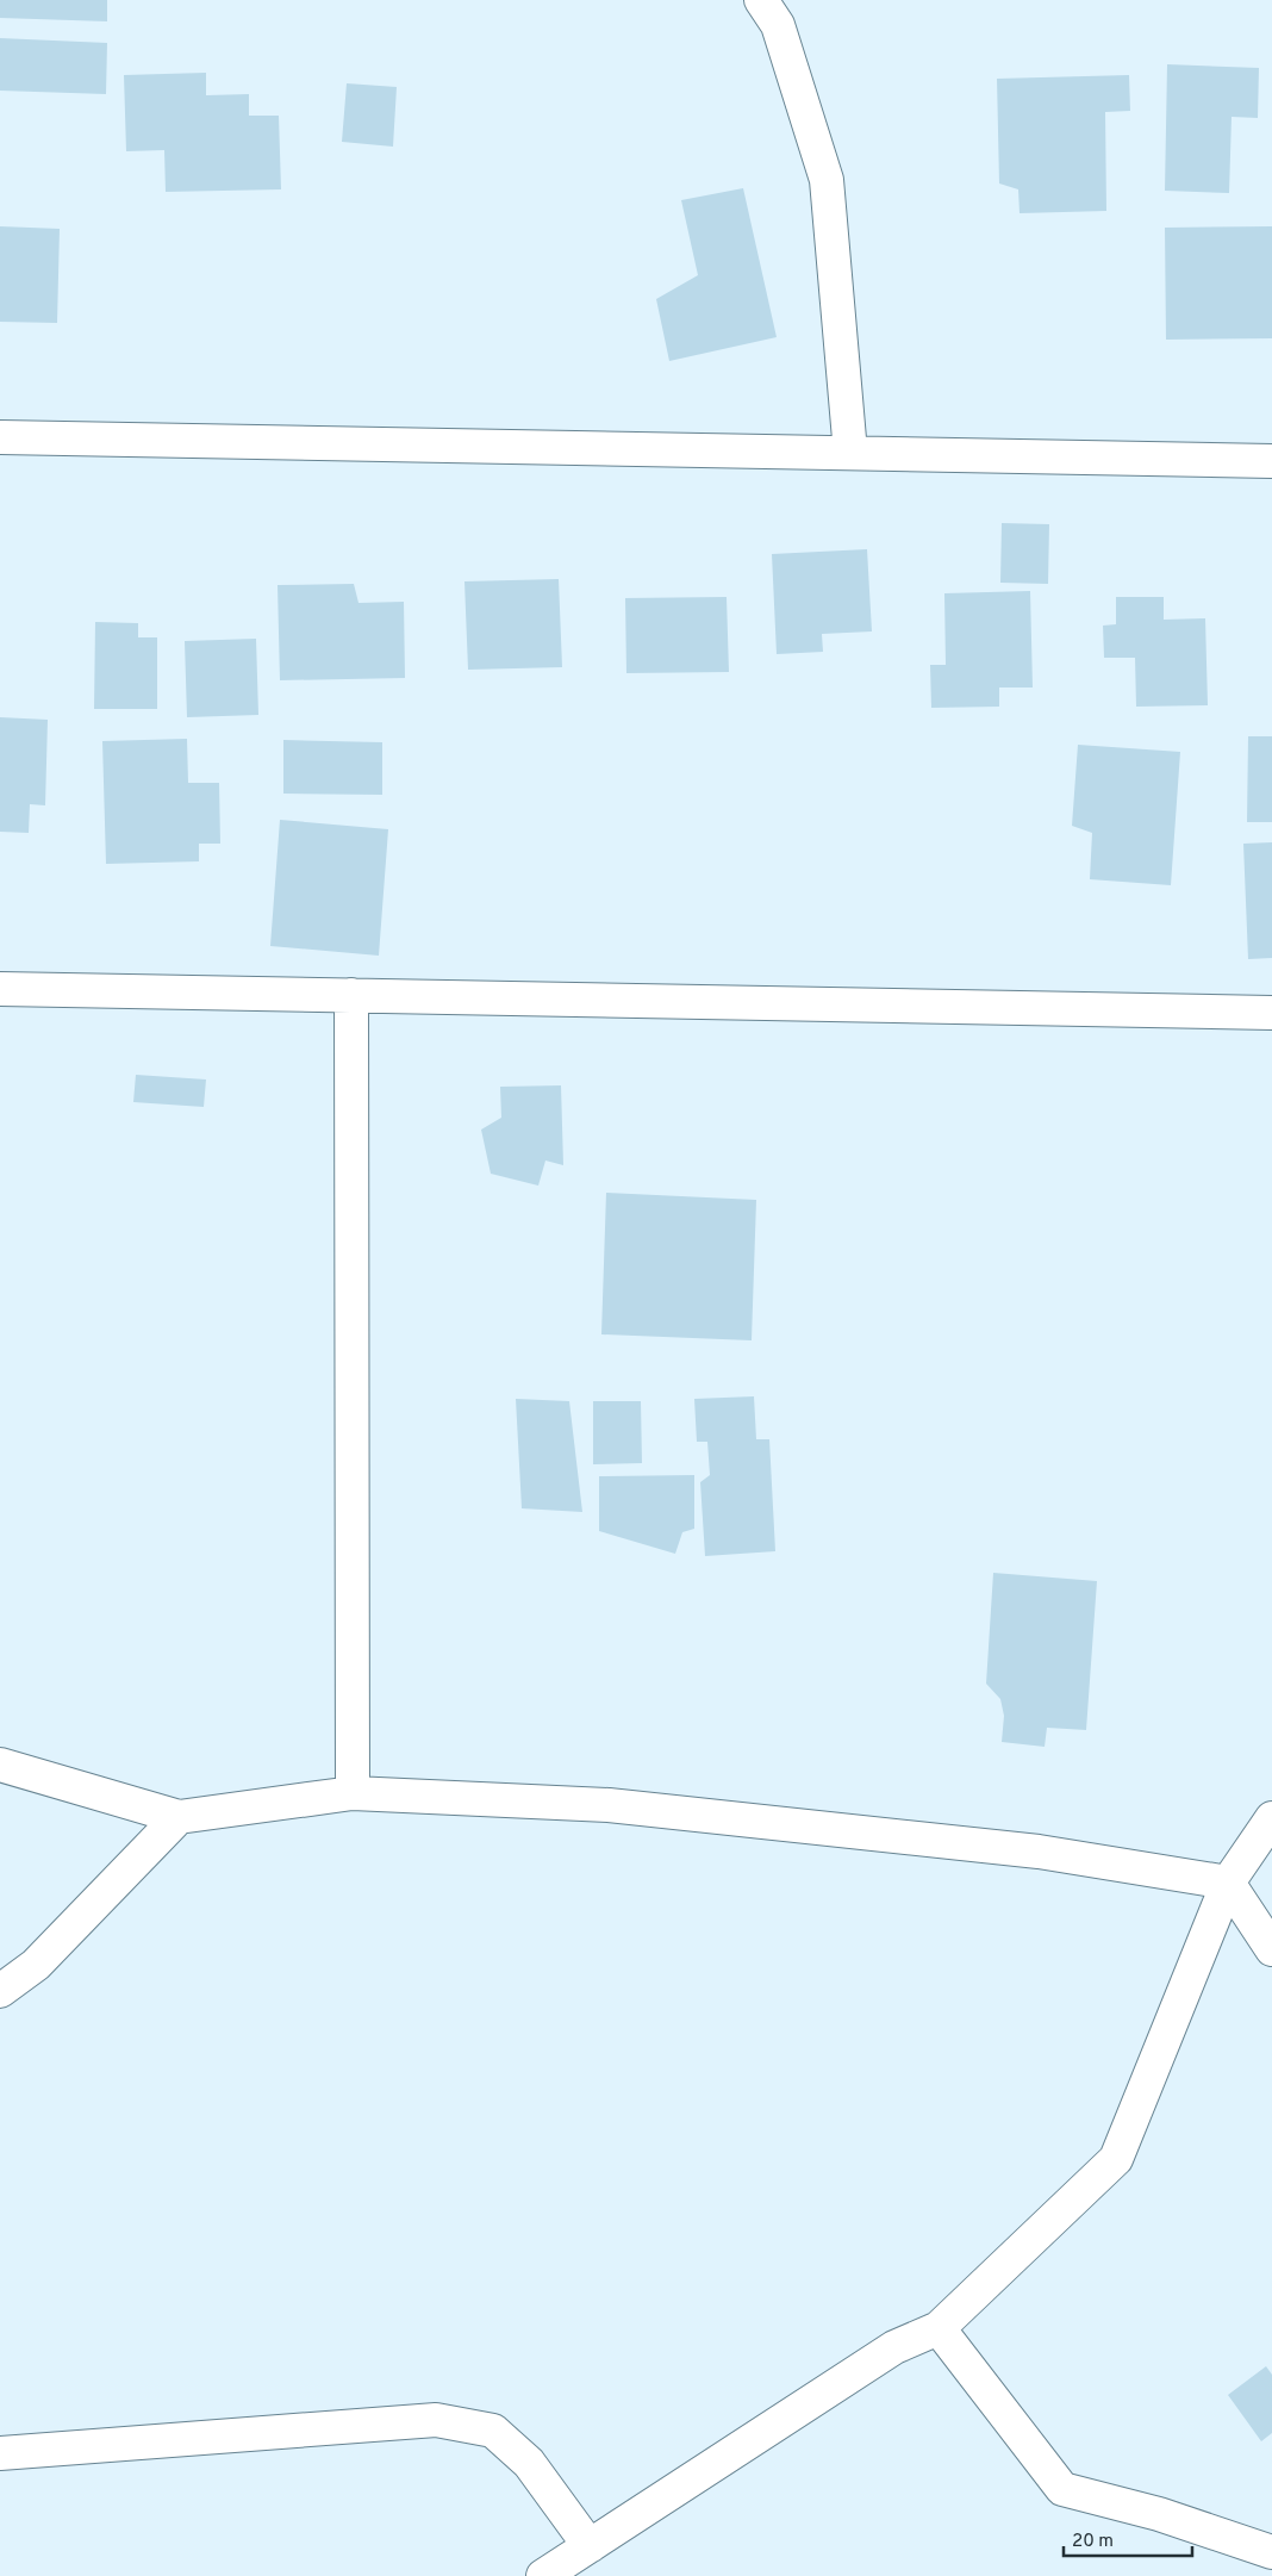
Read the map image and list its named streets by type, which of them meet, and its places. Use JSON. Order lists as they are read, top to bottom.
{
  "scale_bar": "20 m"
}
